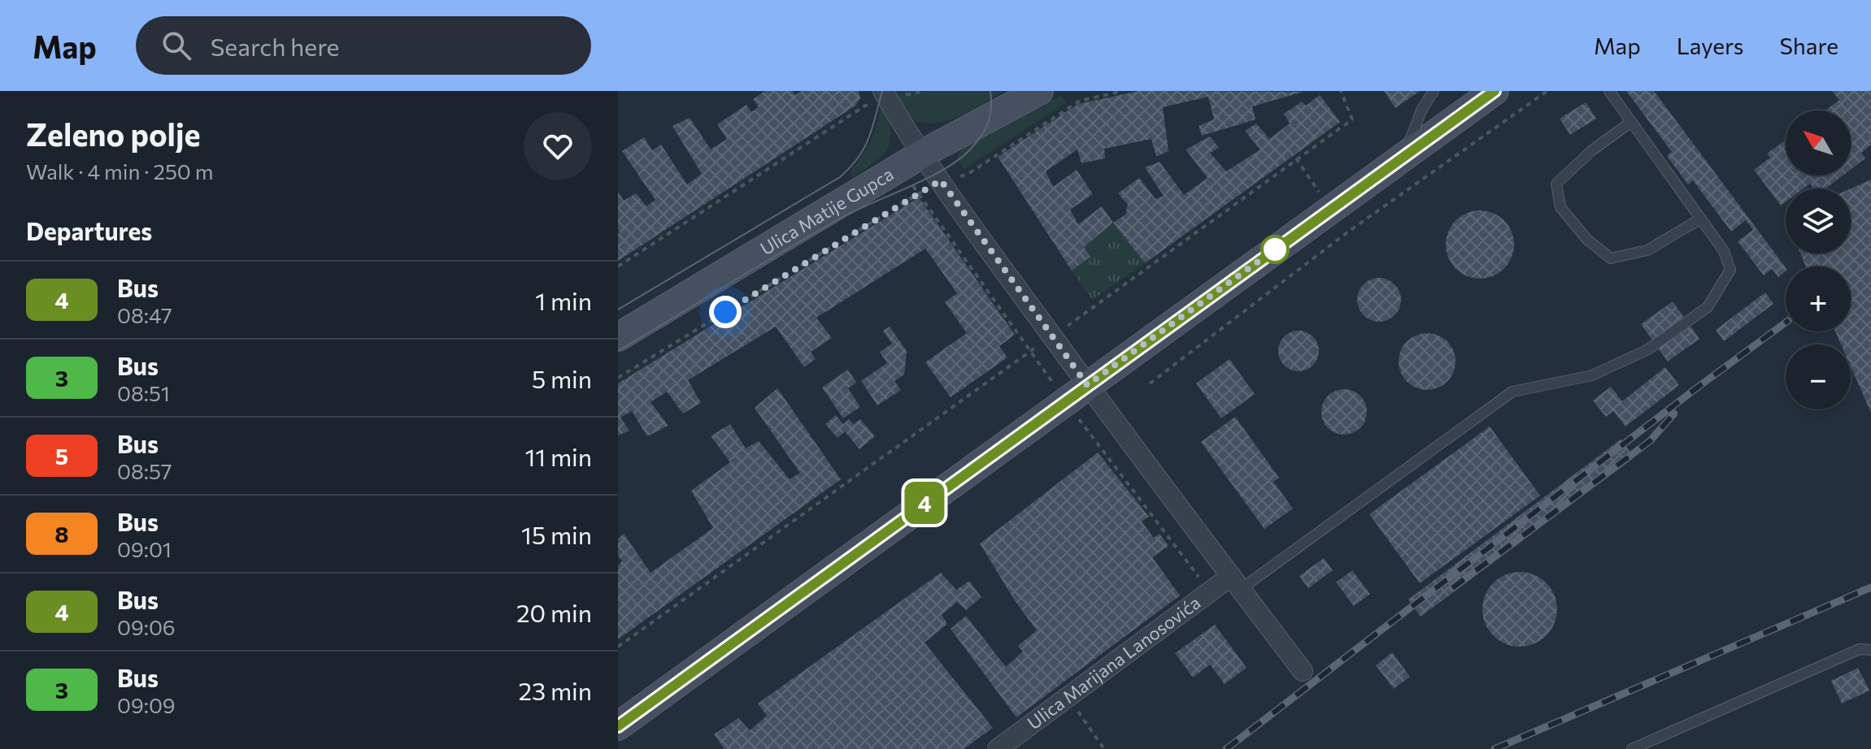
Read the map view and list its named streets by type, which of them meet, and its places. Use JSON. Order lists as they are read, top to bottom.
{
  "streets": {
    "main road": ["Ulica Matije Gupca"],
    "street": ["Ulica Marijana Lanosovića"]
  },
  "lines": ["bus line 4"],
  "north": "top left",
  "page": {
    "header": "Map",
    "search": "Search here",
    "nav": ["Map", "Layers", "Share"],
    "heading": [
      ["Zeleno polje", "Walk · 4 min · 250 m"],
      "Departures"
    ],
    "on_map": "4",
    "map_buttons": ["+", "−"],
    "list": [
      {
        "mark": "4",
        "name": "Bus",
        "note": "08:47",
        "value": "1 min"
      },
      {
        "mark": "3",
        "name": "Bus",
        "note": "08:51",
        "value": "5 min"
      },
      {
        "mark": "5",
        "name": "Bus",
        "note": "08:57",
        "value": "11 min"
      },
      {
        "mark": "8",
        "name": "Bus",
        "note": "09:01",
        "value": "15 min"
      },
      {
        "mark": "4",
        "name": "Bus",
        "note": "09:06",
        "value": "20 min"
      },
      {
        "mark": "3",
        "name": "Bus",
        "note": "09:09",
        "value": "23 min"
      }
    ]
  }
}
